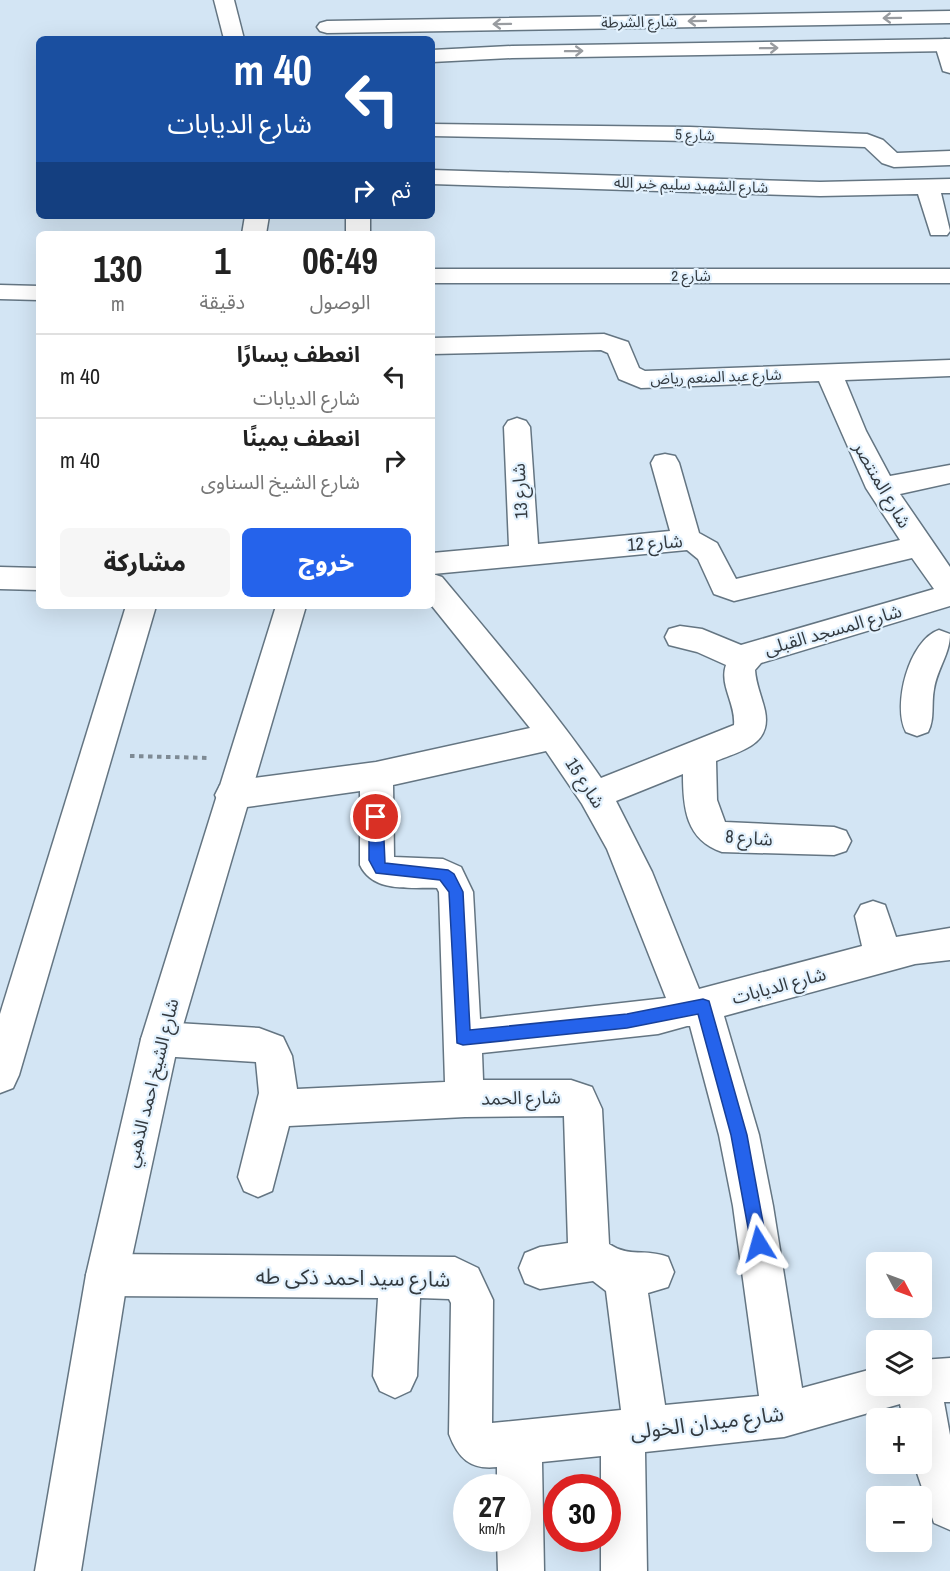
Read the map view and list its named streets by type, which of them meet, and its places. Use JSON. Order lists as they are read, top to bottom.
{
  "streets": {
    "street": [
      "شارع الشرطة",
      "شارع 5",
      "شارع الشهيد سليم خير الله",
      "شارع 2",
      "شارع عبد المنعم رياض",
      "شارع المنتصر",
      "شارع 13",
      "شارع 12",
      "شارع المسجد القبلى",
      "شارع 15",
      "شارع 8",
      "شارع الديابات",
      "شارع الشيخ احمد الذهبي",
      "شارع الحمد",
      "شارع سيد احمد ذكى طه",
      "شارع ميدان الخولى"
    ]
  },
  "crossings": [
    ["شارع عبد المنعم رياض", "شارع المنتصر"],
    ["شارع المنتصر", "شارع 12"],
    ["شارع 13", "شارع 12"],
    ["شارع المسجد القبلى", "شارع 15"],
    ["شارع المسجد القبلى", "شارع 8"],
    ["شارع 15", "شارع الديابات"],
    ["شارع 15", "شارع ميدان الخولى"],
    ["شارع الشيخ احمد الذهبي", "شارع سيد احمد ذكى طه"],
    ["شارع الحمد", "شارع ميدان الخولى"],
    ["شارع سيد احمد ذكى طه", "شارع ميدان الخولى"]
  ],
  "north": "bottom right",
  "page": {
    "turn": ["40 m", "شارع الديابات"],
    "then": "ثم",
    "eta": [
      "06:49",
      "الوصول",
      "1",
      "دقيقة",
      "130",
      "m"
    ],
    "list": [
      {
        "name": "انعطف يسارًا",
        "note": "شارع الديابات",
        "value": "40 m"
      },
      {
        "name": "انعطف يمينًا",
        "note": "شارع الشيخ السناوى",
        "value": "40 m"
      }
    ],
    "buttons": ["خروج", "مشاركة"],
    "map_buttons": ["+", "−"],
    "speed": "27 km/h",
    "limit": "30"
  }
}
